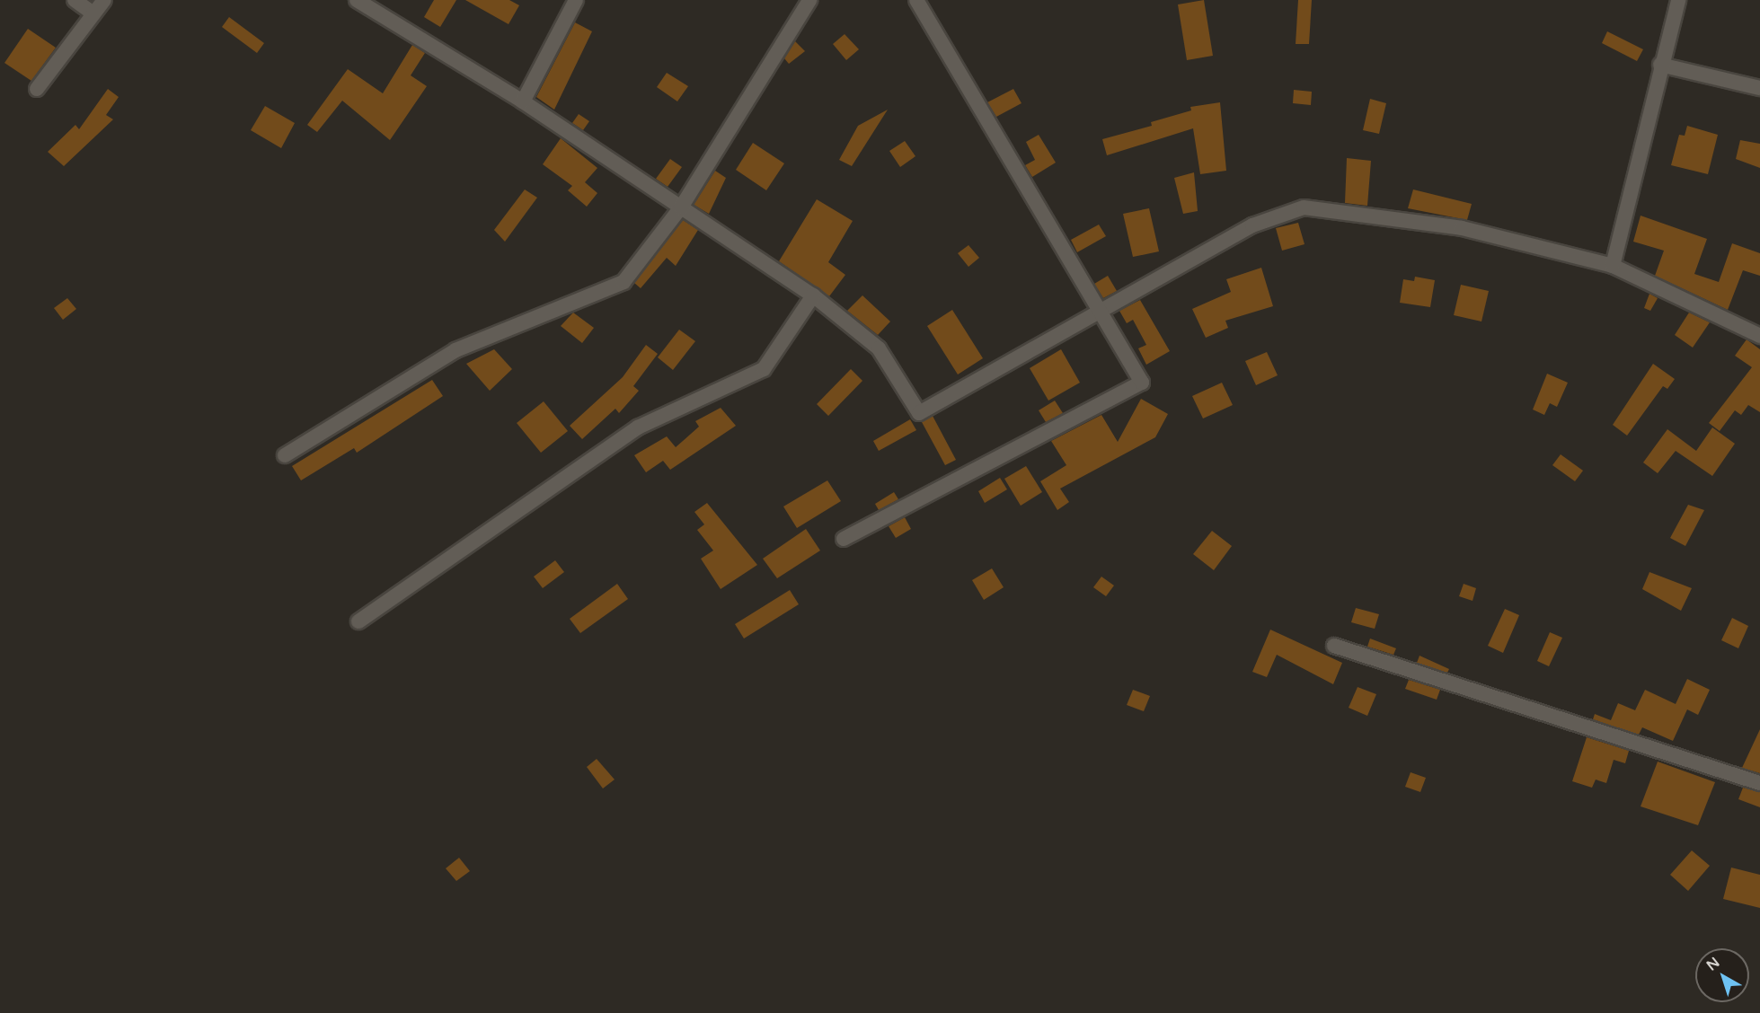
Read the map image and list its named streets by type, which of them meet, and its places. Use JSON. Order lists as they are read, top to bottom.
{
  "north": "top left"
}
